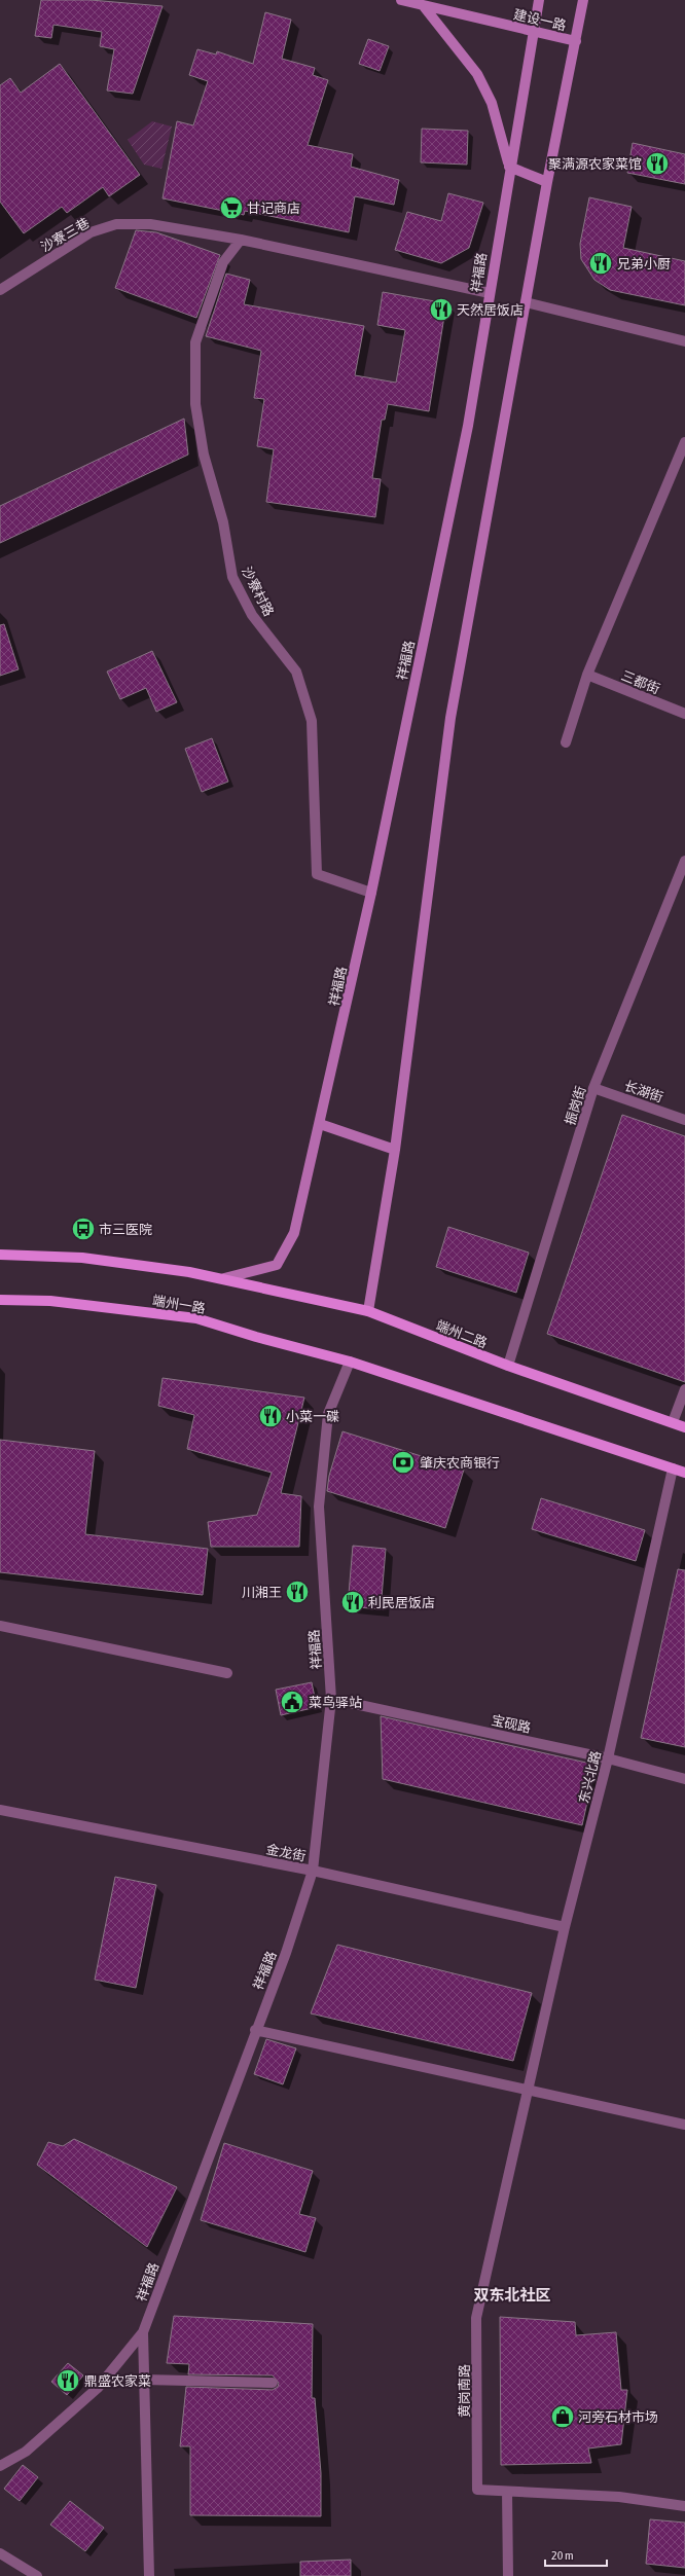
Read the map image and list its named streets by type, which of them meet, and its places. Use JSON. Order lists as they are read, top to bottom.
{
  "streets": {
    "main road": ["端州一路", "端州二路"],
    "street": [
      "建设一路",
      "沙寮三巷",
      "祥福路",
      "沙寮村路",
      "三都街",
      "长湖街",
      "振岗街",
      "宝砚路",
      "东兴北路",
      "金龙街",
      "黄岗南路"
    ]
  },
  "crossings": [
    ["建设一路", "祥福路"],
    ["沙寮三巷", "祥福路"],
    ["沙寮三巷", "沙寮村路"],
    ["祥福路", "沙寮村路"],
    ["祥福路", "端州一路"],
    ["祥福路", "端州二路"],
    ["祥福路", "宝砚路"],
    ["祥福路", "金龙街"],
    ["长湖街", "振岗街"],
    ["振岗街", "端州二路"],
    ["宝砚路", "东兴北路"],
    ["东兴北路", "金龙街"],
    ["东兴北路", "黄岗南路"]
  ],
  "districts": ["双东北社区"],
  "places": {
    "restaurant": [
      "聚满源农家菜馆",
      "兄弟小厨",
      "天然居饭店",
      "小菜一碟",
      "川湘王",
      "利民居饭店",
      "鼎盛农家菜"
    ],
    "supermarket": ["甘记商店"],
    "bus stop": ["市三医院"],
    "bank": ["肇庆农商银行"],
    "public building": ["菜鸟驿站"],
    "shop": ["河旁石材市场"]
  },
  "scale_bar": "20 m"
}
